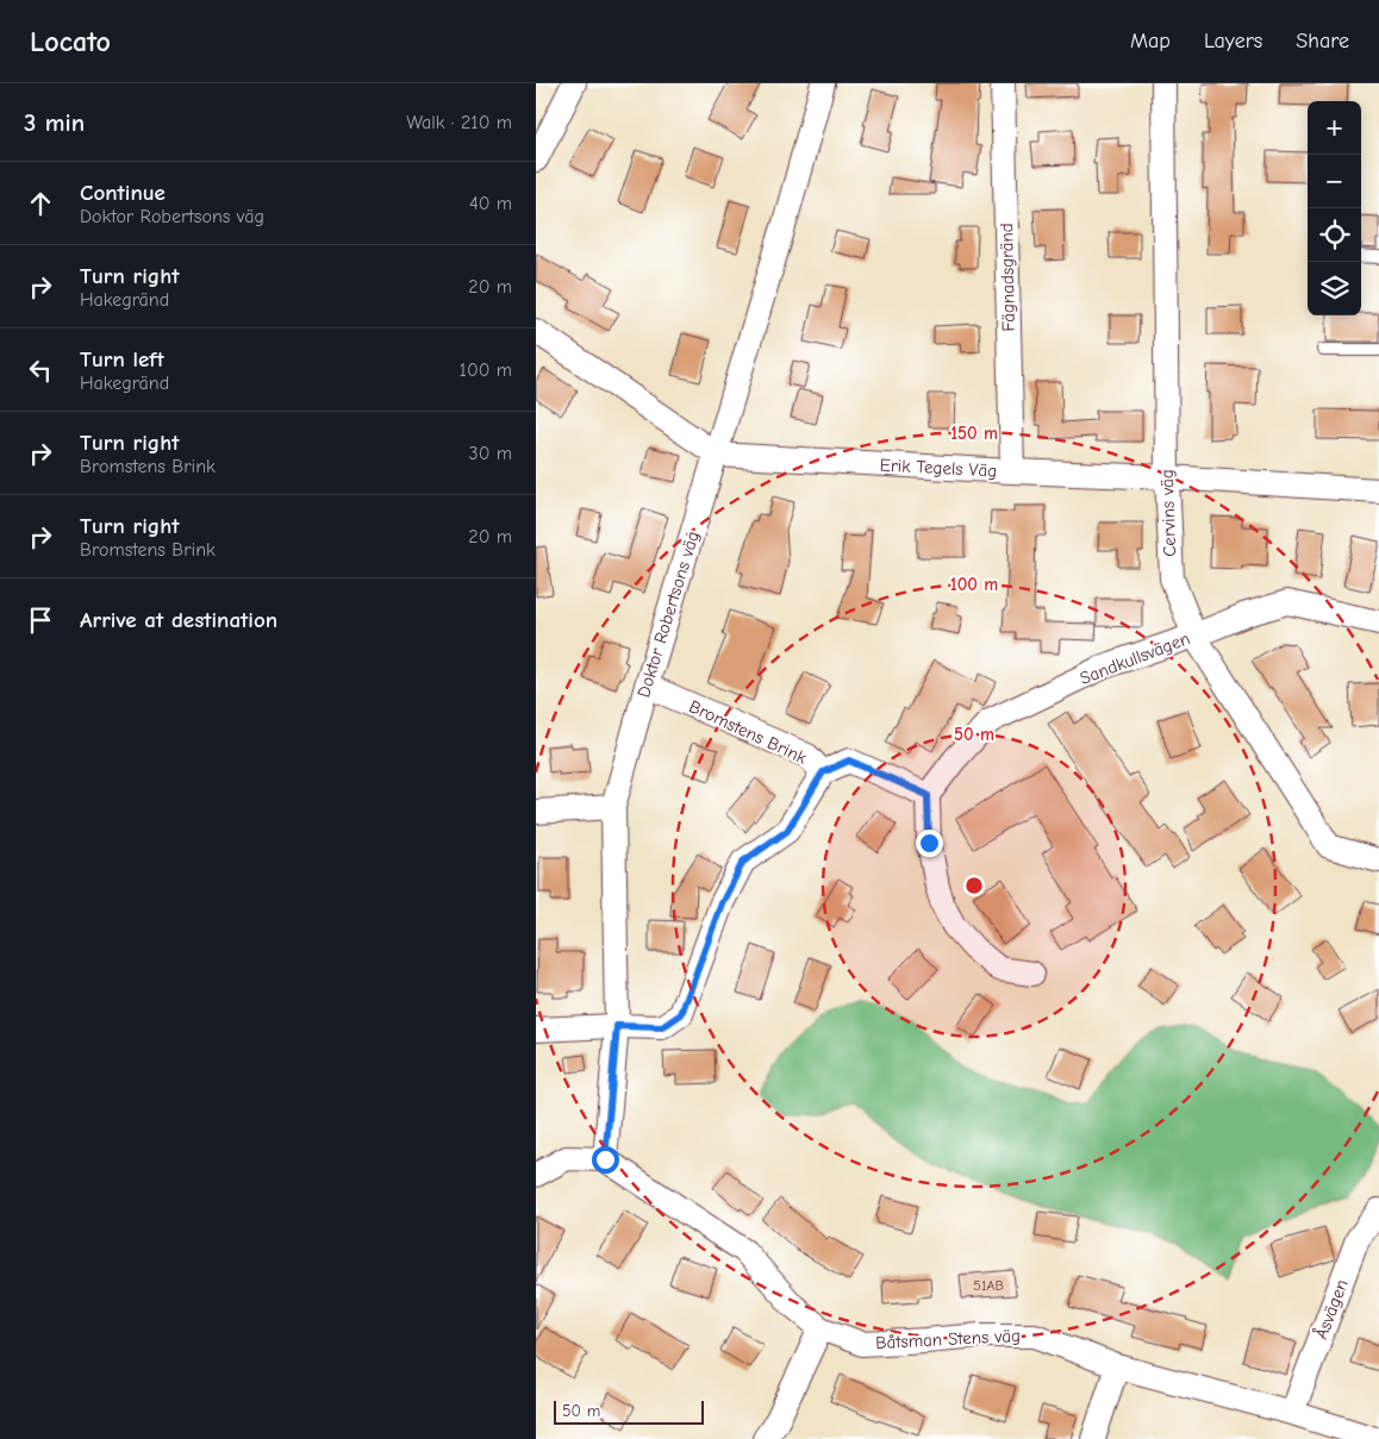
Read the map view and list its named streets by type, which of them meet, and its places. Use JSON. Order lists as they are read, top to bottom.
{
  "streets": {
    "street": [
      "Fägnadsgränd",
      "Erik Tegels Väg",
      "Cervins väg",
      "Doktor Robertsons väg",
      "Sandkullsvägen",
      "Bromstens Brink",
      "Åsvägen",
      "Båtsman Stens väg"
    ]
  },
  "crossings": [
    ["Fägnadsgränd", "Erik Tegels Väg"],
    ["Erik Tegels Väg", "Cervins väg"],
    ["Erik Tegels Väg", "Doktor Robertsons väg"],
    ["Cervins väg", "Sandkullsvägen"],
    ["Doktor Robertsons väg", "Bromstens Brink"],
    ["Doktor Robertsons väg", "Båtsman Stens väg"],
    ["Sandkullsvägen", "Bromstens Brink"],
    ["Åsvägen", "Båtsman Stens väg"]
  ],
  "house_numbers": ["51AB"],
  "scale_bar": "50 m",
  "page": {
    "header": "Locato",
    "nav": ["Map", "Layers", "Share"],
    "heading": ["3 min", "Walk · 210 m"],
    "map_buttons": ["+", "−"],
    "list": [
      ["Continue", "Doktor Robertsons väg", "40 m"],
      ["Turn right", "Hakegränd", "20 m"],
      ["Turn left", "Hakegränd", "100 m"],
      ["Turn right", "Bromstens Brink", "30 m"],
      ["Turn right", "Bromstens Brink", "20 m"],
      "Arrive at destination"
    ],
    "scale": "50 m"
  },
  "rings": ["150 m", "100 m", "50 m"]
}
